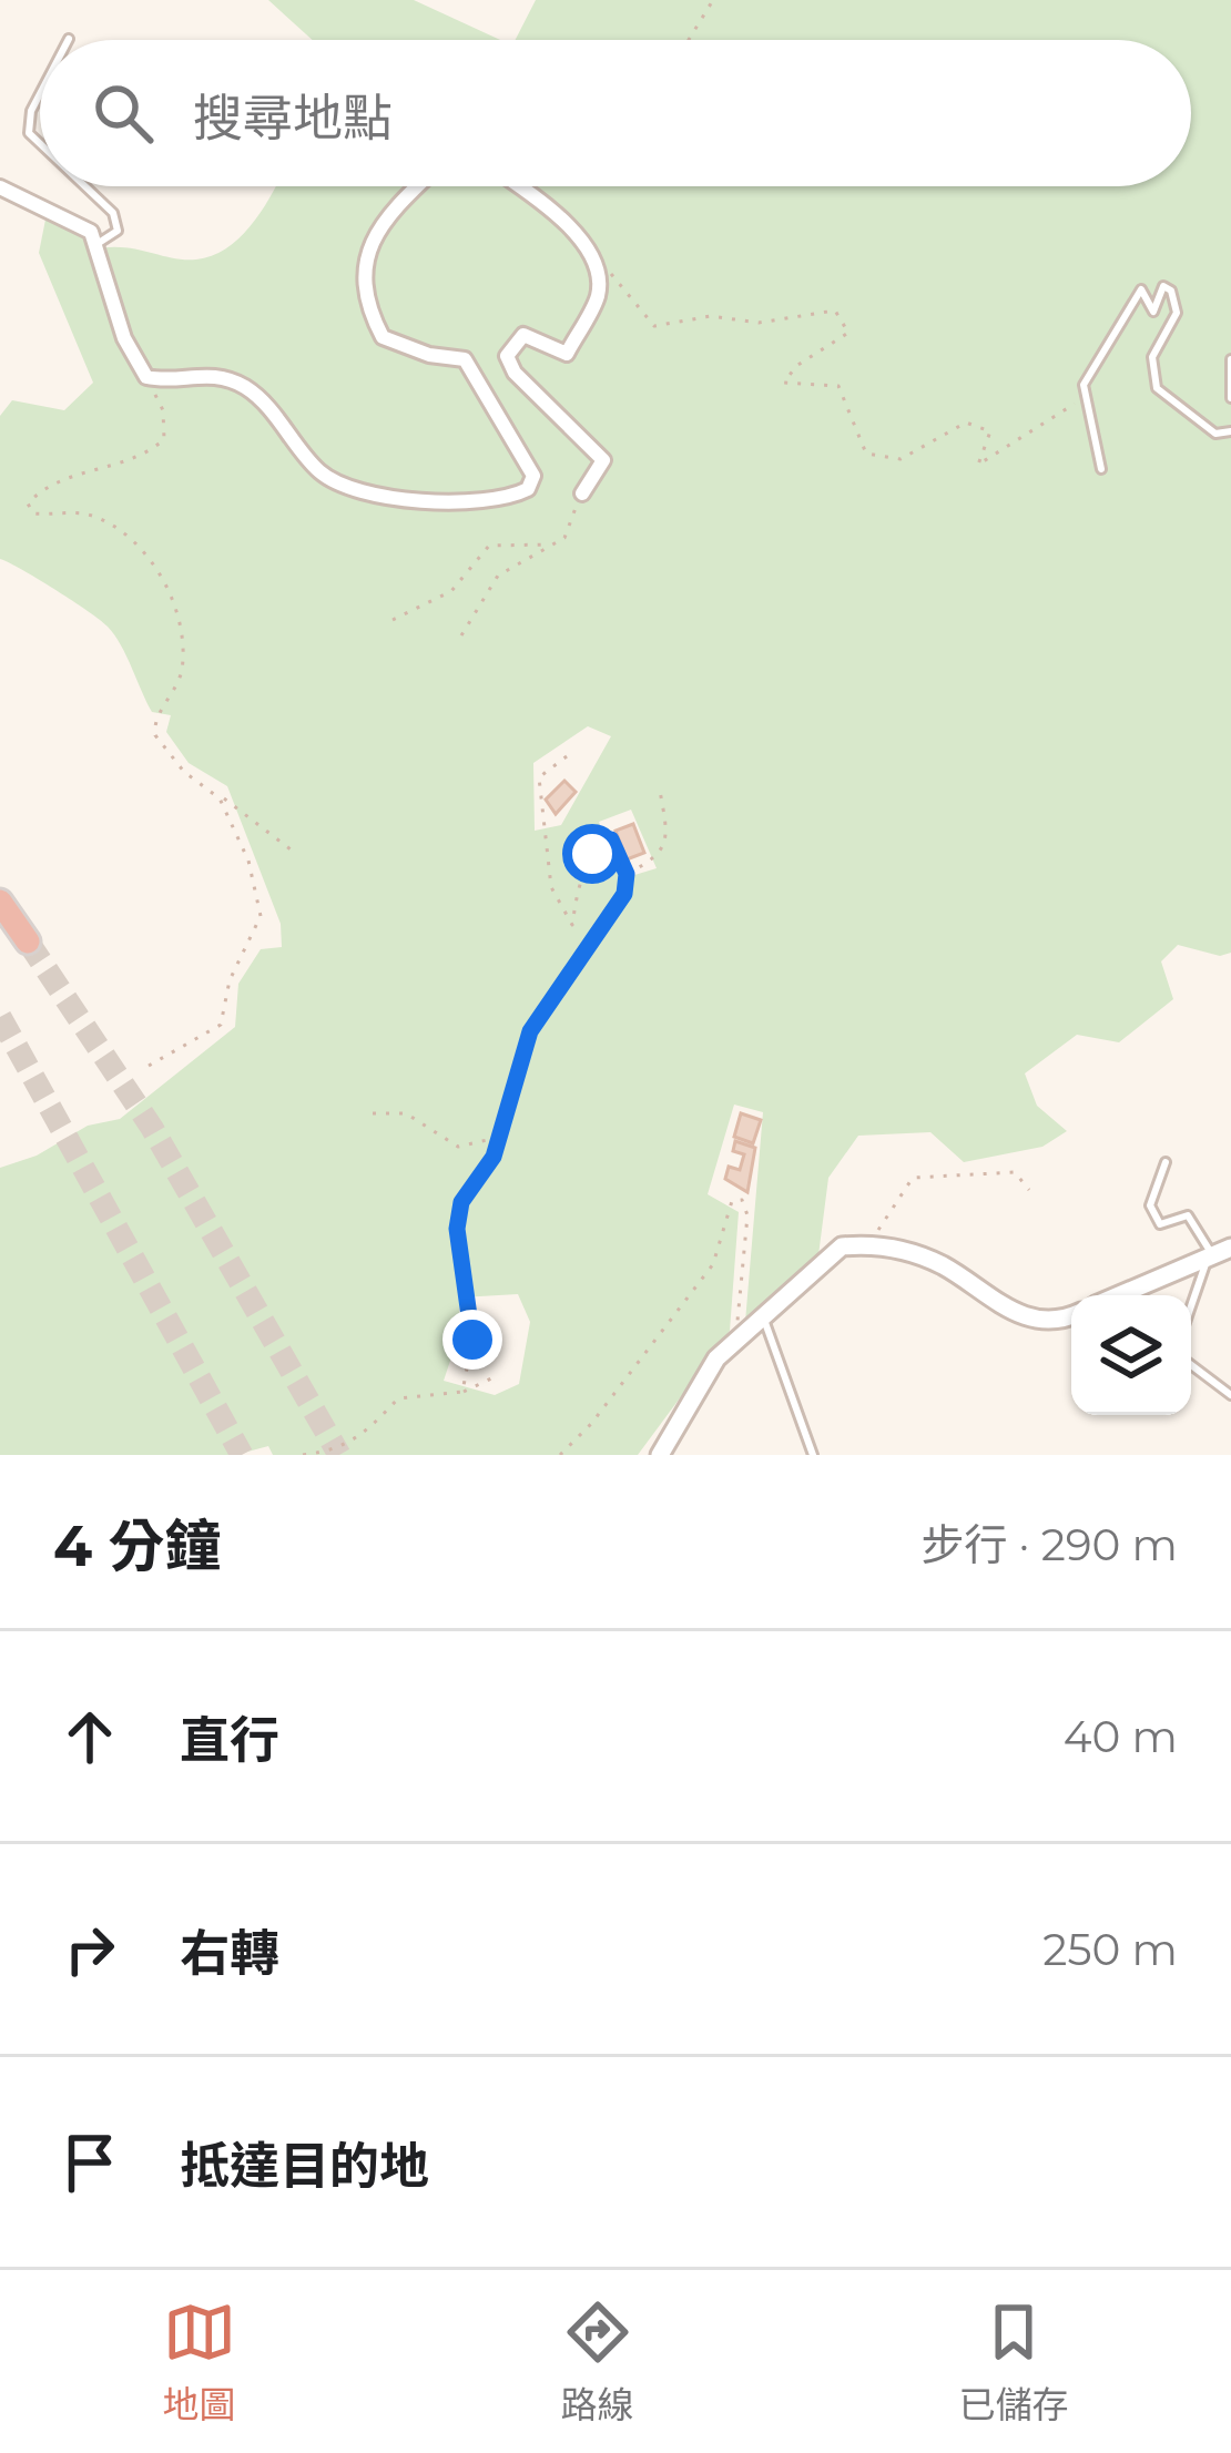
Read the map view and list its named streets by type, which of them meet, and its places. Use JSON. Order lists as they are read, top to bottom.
{
  "page": {
    "search": "搜尋地點",
    "heading": ["4 分鐘", "步行 · 290 m"],
    "list": [
      ["直行", "40 m"],
      ["右轉", "250 m"],
      "抵達目的地"
    ],
    "nav": ["地圖", "路線", "已儲存"]
  }
}
